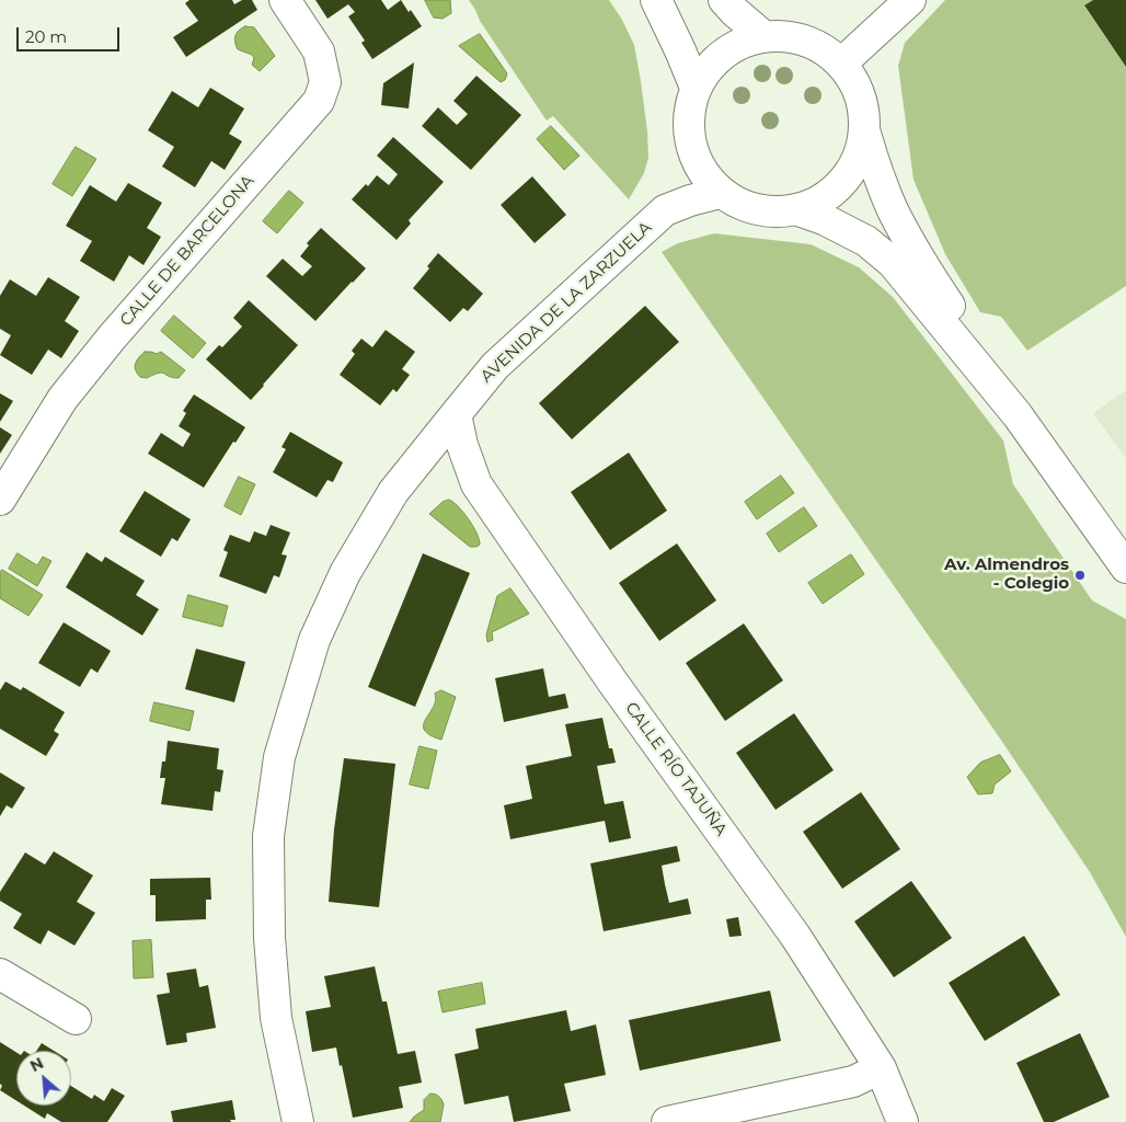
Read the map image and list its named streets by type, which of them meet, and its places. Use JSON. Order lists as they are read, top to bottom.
{
  "streets": {
    "street": ["CALLE DE BARCELONA", "AVENIDA DE LA ZARZUELA", "CALLE RÍO TAJUÑA"]
  },
  "crossings": [
    ["AVENIDA DE LA ZARZUELA", "CALLE RÍO TAJUÑA"]
  ],
  "places": ["Av. Almendros - Colegio"],
  "scale_bar": "20 m",
  "north": "top left"
}
